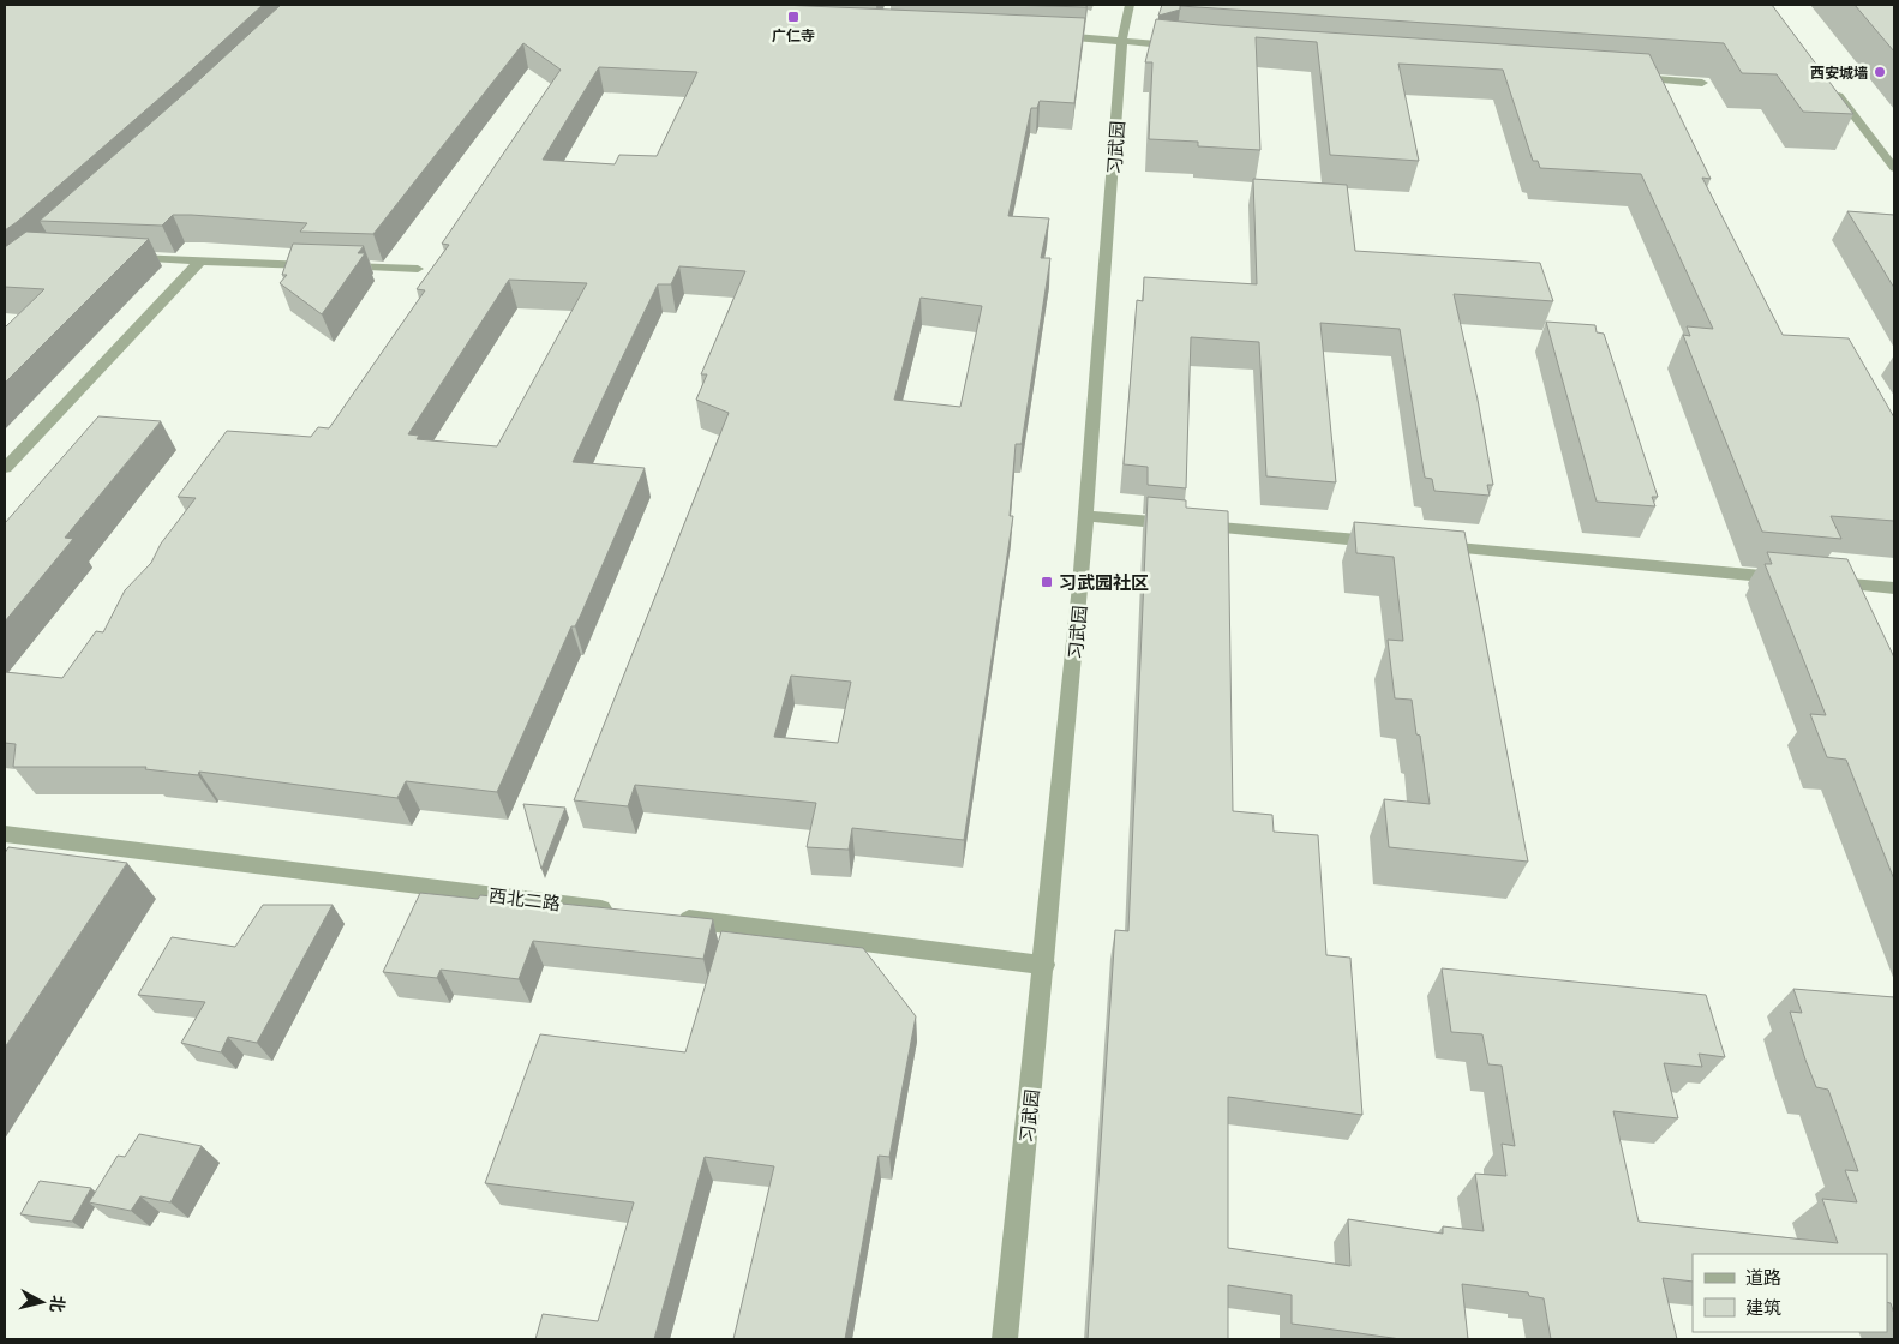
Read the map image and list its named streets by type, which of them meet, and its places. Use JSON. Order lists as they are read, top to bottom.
{
  "streets": {
    "street": ["习武园", "西北二路"]
  },
  "places": {
    "transit": ["广仁寺", "习武园社区"],
    "other": ["西安城墙"]
  },
  "legend": ["道路", "建筑"],
  "north": "right"
}
